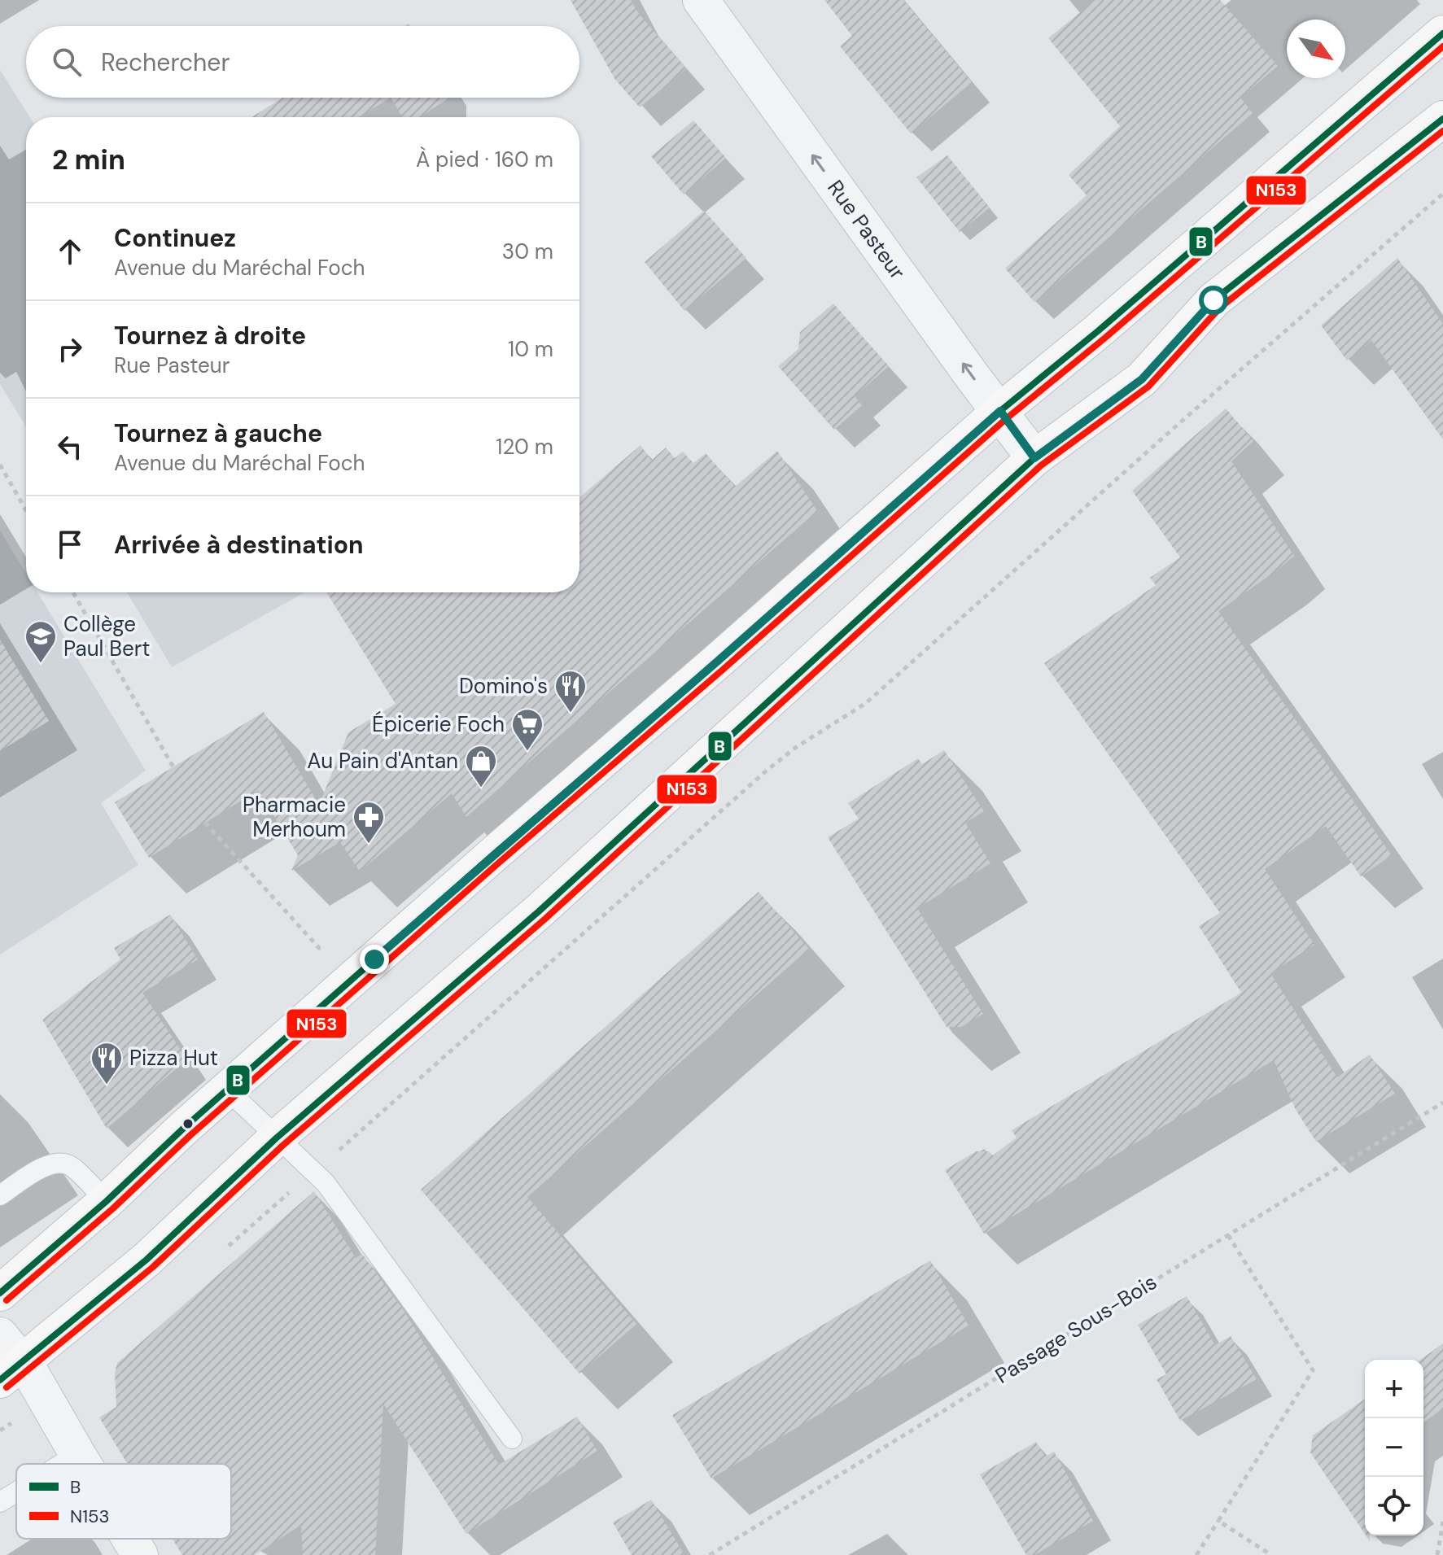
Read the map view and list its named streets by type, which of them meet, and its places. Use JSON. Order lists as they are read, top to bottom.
{
  "streets": {
    "street": ["Rue Pasteur"],
    "path": ["Passage Sous-Bois"]
  },
  "one_way": ["Rue Pasteur"],
  "places": {
    "school or university": ["Collège Paul Bert"],
    "restaurant": ["Domino's", "Pizza Hut"],
    "supermarket": ["Épicerie Foch"],
    "shop": ["Au Pain d'Antan"],
    "pharmacy": ["Pharmacie Merhoum"]
  },
  "lines": ["transit line B", "transit line N153"],
  "legend": ["B", "N153"],
  "north": "bottom right",
  "page": {
    "search": "Rechercher",
    "heading": ["2 min", "À pied · 160 m"],
    "list": [
      ["Continuez", "Avenue du Maréchal Foch", "30 m"],
      ["Tournez à droite", "Rue Pasteur", "10 m"],
      ["Tournez à gauche", "Avenue du Maréchal Foch", "120 m"],
      "Arrivée à destination"
    ],
    "map_buttons": ["+", "−"]
  }
}
